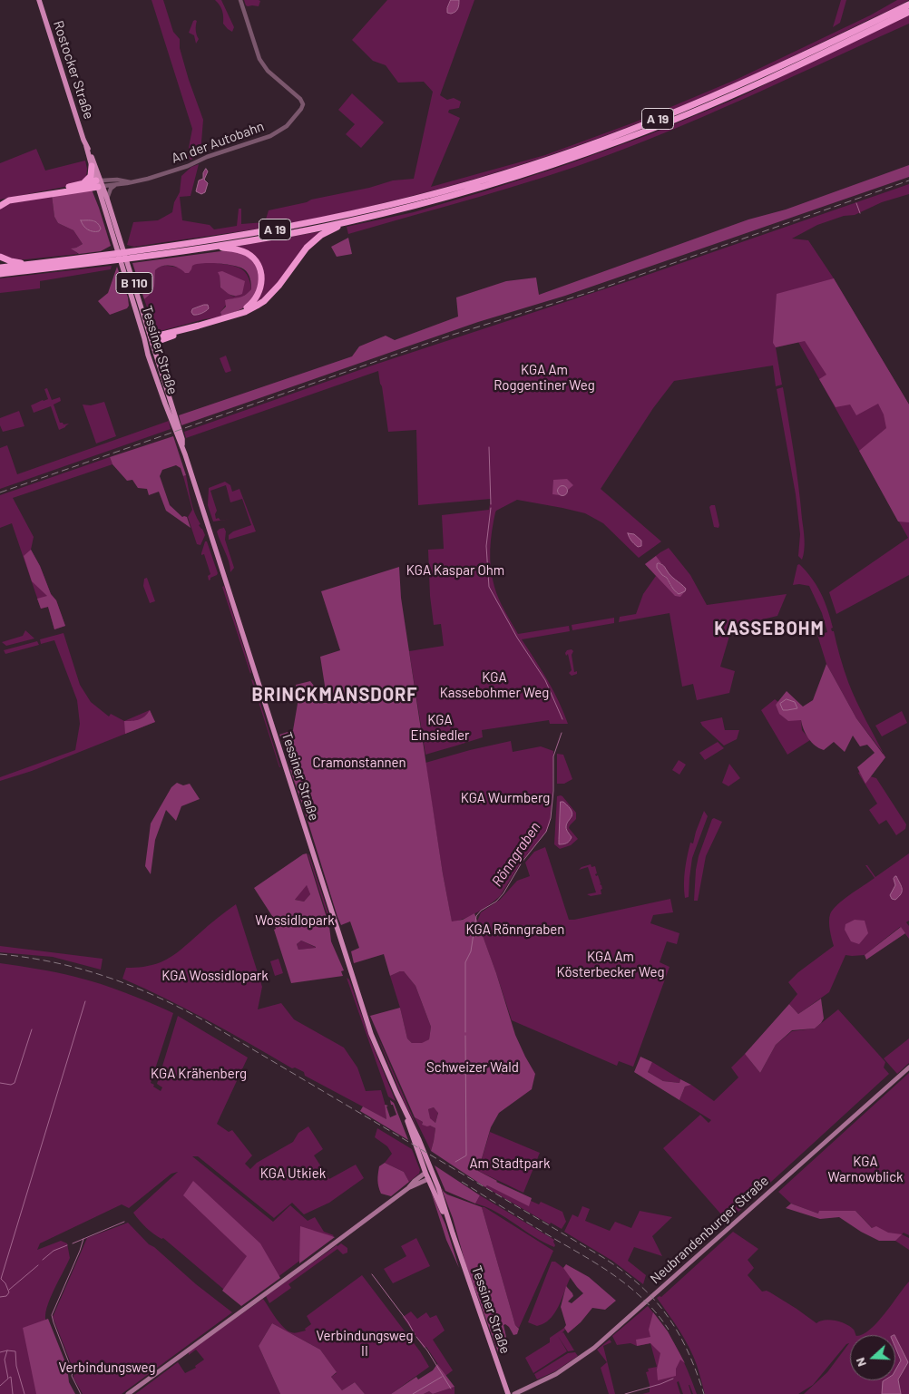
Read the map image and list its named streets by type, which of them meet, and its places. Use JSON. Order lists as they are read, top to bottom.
{
  "streets": {
    "highway": ["A 19"],
    "main road": [
      "Rostocker Straße",
      "B 110",
      "Tessiner Straße",
      "Neubrandenburger Straße"
    ],
    "street": ["An der Autobahn"]
  },
  "crossings": [
    ["Rostocker Straße", "An der Autobahn"],
    ["Rostocker Straße", "Tessiner Straße"],
    ["An der Autobahn", "Tessiner Straße"]
  ],
  "districts": ["KASSEBOHM", "BRINCKMANSDORF"],
  "water": ["Rönngraben"],
  "parks": [
    "KGA Am Roggentiner Weg",
    "KGA Kaspar Ohm",
    "KGA Kassebohmer Weg",
    "KGA Einsiedler",
    "Cramonstannen",
    "KGA Wurmberg",
    "Wossidlopark",
    "KGA Rönngraben",
    "KGA Am Kösterbecker Weg",
    "KGA Wossidlopark",
    "Schweizer Wald",
    "KGA Krähenberg",
    "KGA Warnowblick",
    "Am Stadtpark",
    "KGA Utkiek",
    "Verbindungsweg II",
    "Verbindungsweg"
  ],
  "north": "left"
}
